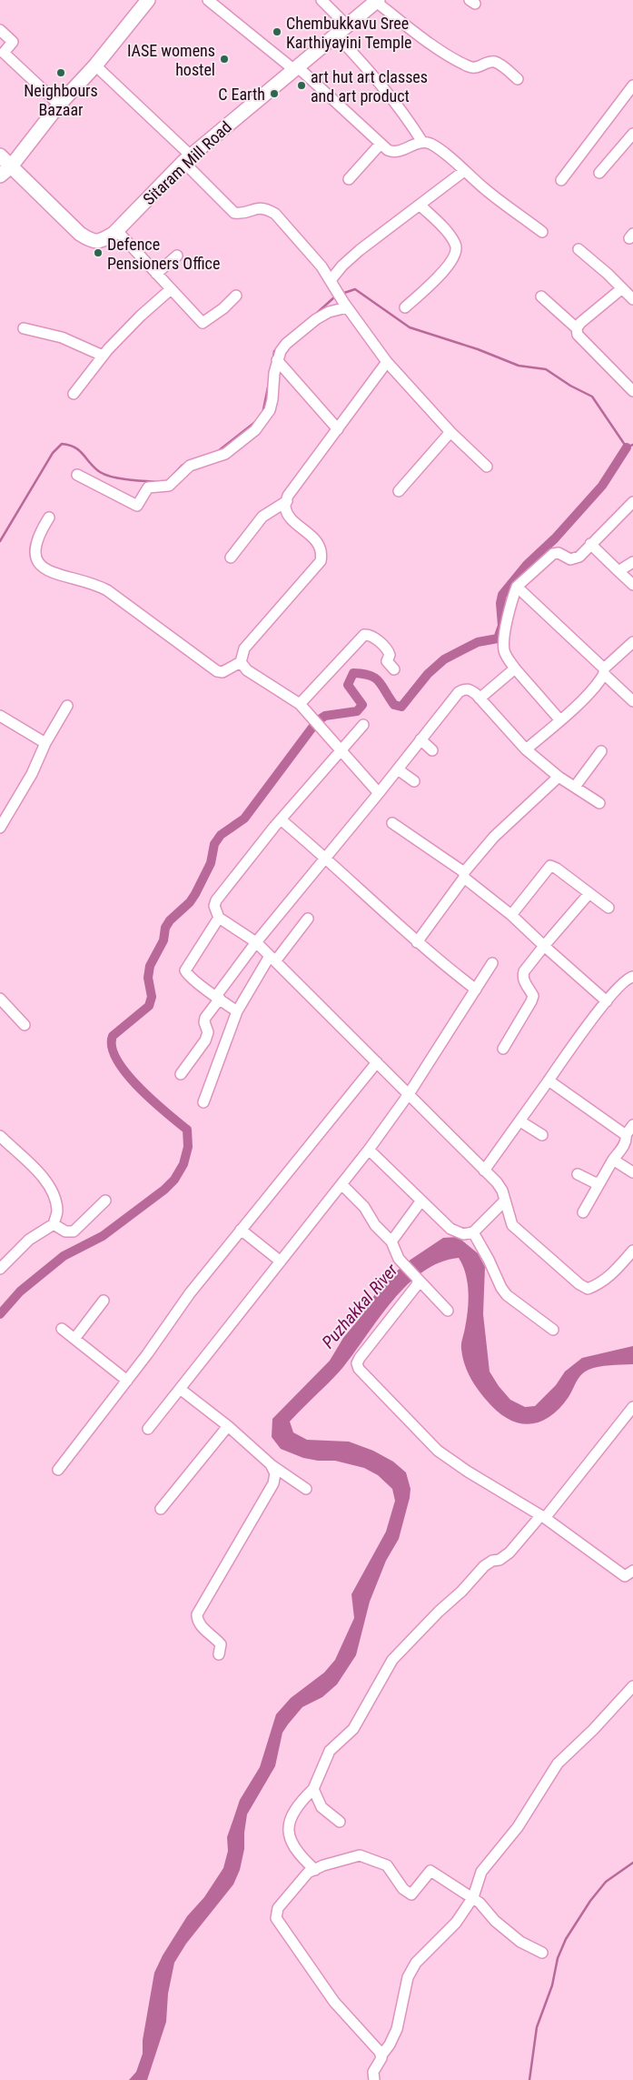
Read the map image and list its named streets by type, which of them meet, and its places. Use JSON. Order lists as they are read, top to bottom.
{
  "streets": {
    "main road": ["Sitaram Mill Road"]
  },
  "water": ["Puzhakkal River"],
  "places": [
    "Chembukkavu Sree Karthiyayini Temple",
    "IASE womens hostel",
    "Neighbours Bazaar",
    "art hut art classes and art product",
    "C Earth",
    "Defence Pensioners Office"
  ]
}
